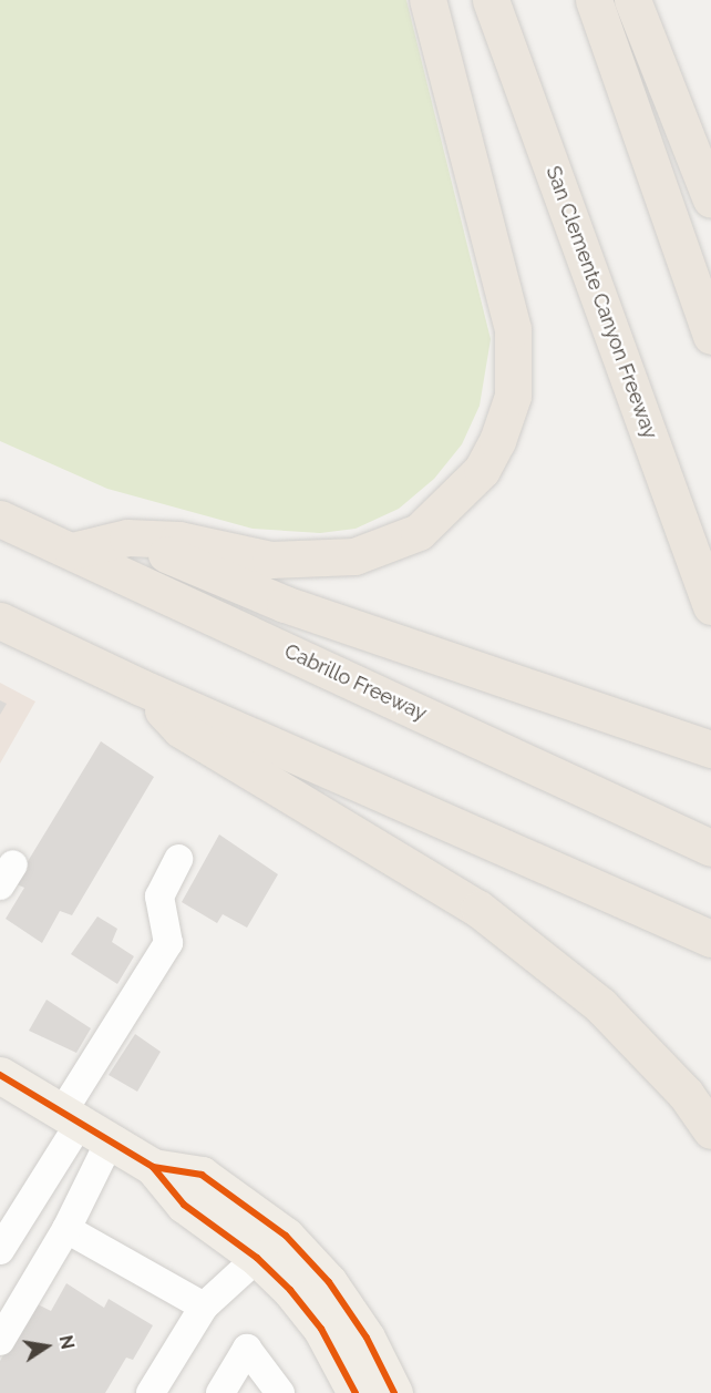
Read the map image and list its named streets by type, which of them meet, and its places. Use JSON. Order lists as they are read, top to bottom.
{
  "streets": {
    "highway": ["San Clemente Canyon Freeway", "Cabrillo Freeway"]
  },
  "north": "right"
}
